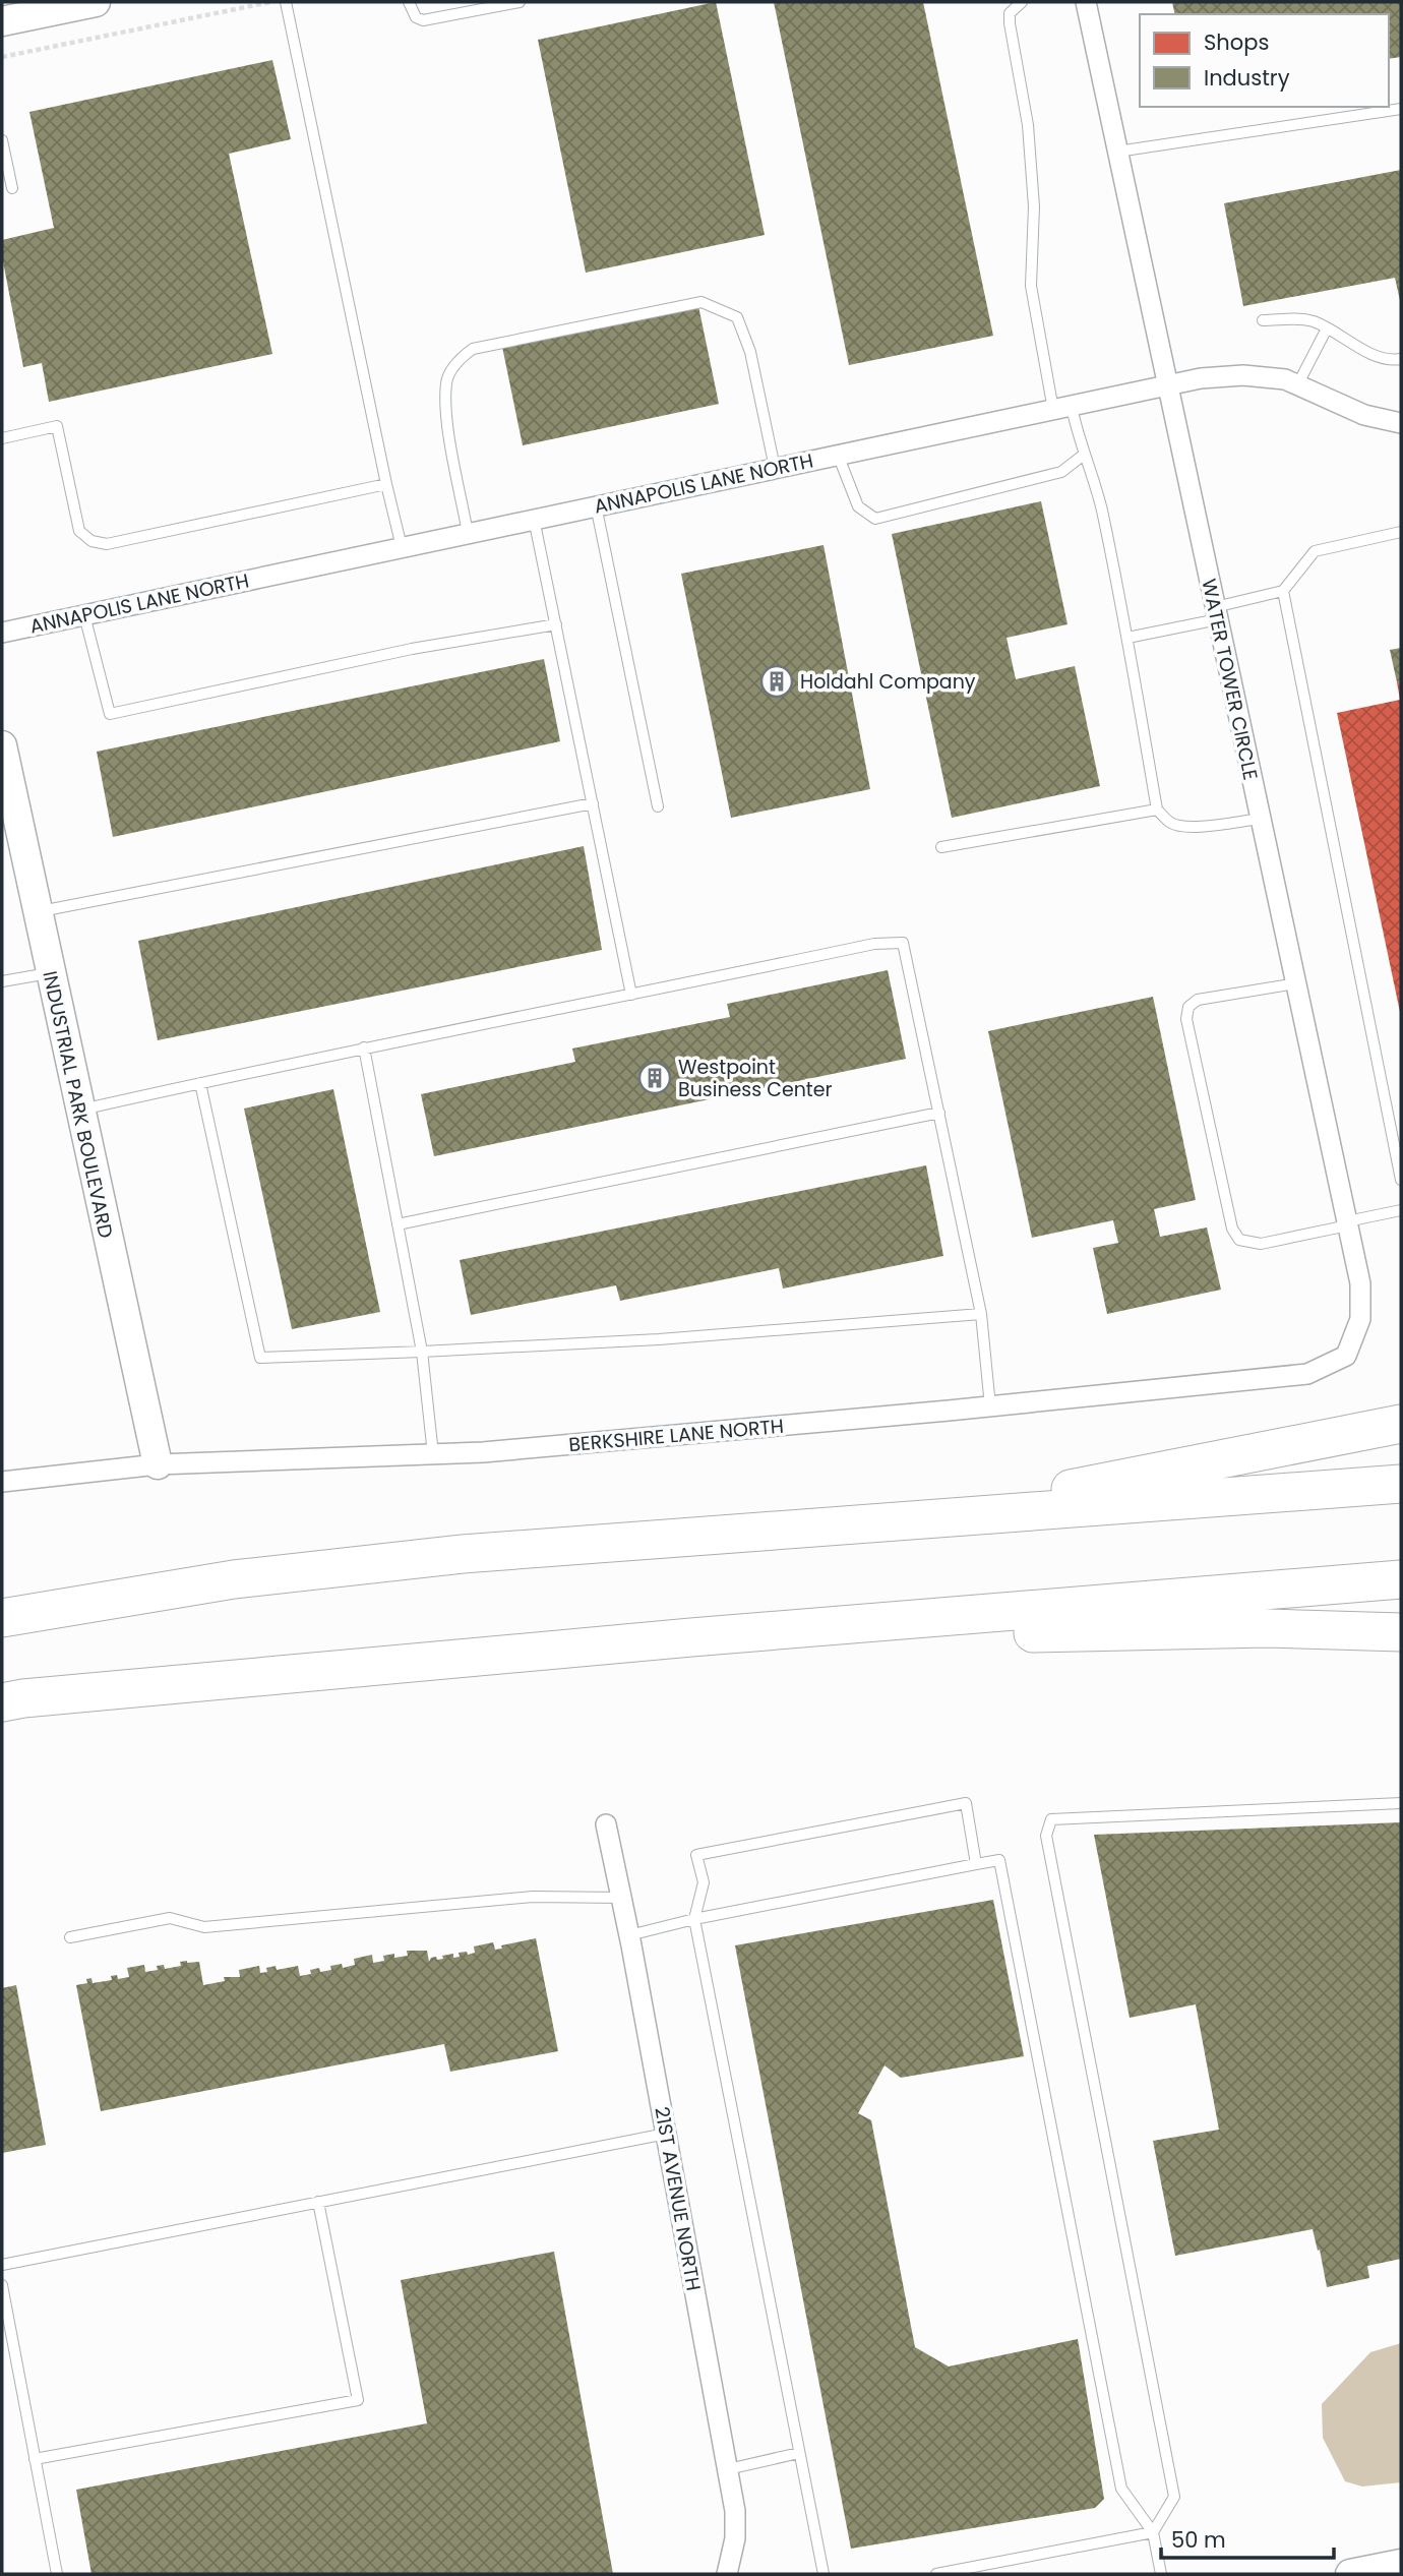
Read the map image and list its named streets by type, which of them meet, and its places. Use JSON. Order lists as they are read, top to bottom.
{
  "streets": {
    "street": [
      "ANNAPOLIS LANE NORTH",
      "WATER TOWER CIRCLE",
      "INDUSTRIAL PARK BOULEVARD",
      "BERKSHIRE LANE NORTH",
      "21ST AVENUE NORTH"
    ]
  },
  "crossings": [
    ["ANNAPOLIS LANE NORTH", "WATER TOWER CIRCLE"],
    ["WATER TOWER CIRCLE", "BERKSHIRE LANE NORTH"],
    ["INDUSTRIAL PARK BOULEVARD", "BERKSHIRE LANE NORTH"]
  ],
  "places": {
    "building": ["Holdahl Company", "Westpoint Business Center"]
  },
  "legend": ["Shops", "Industry"],
  "scale_bar": "50 m"
}
